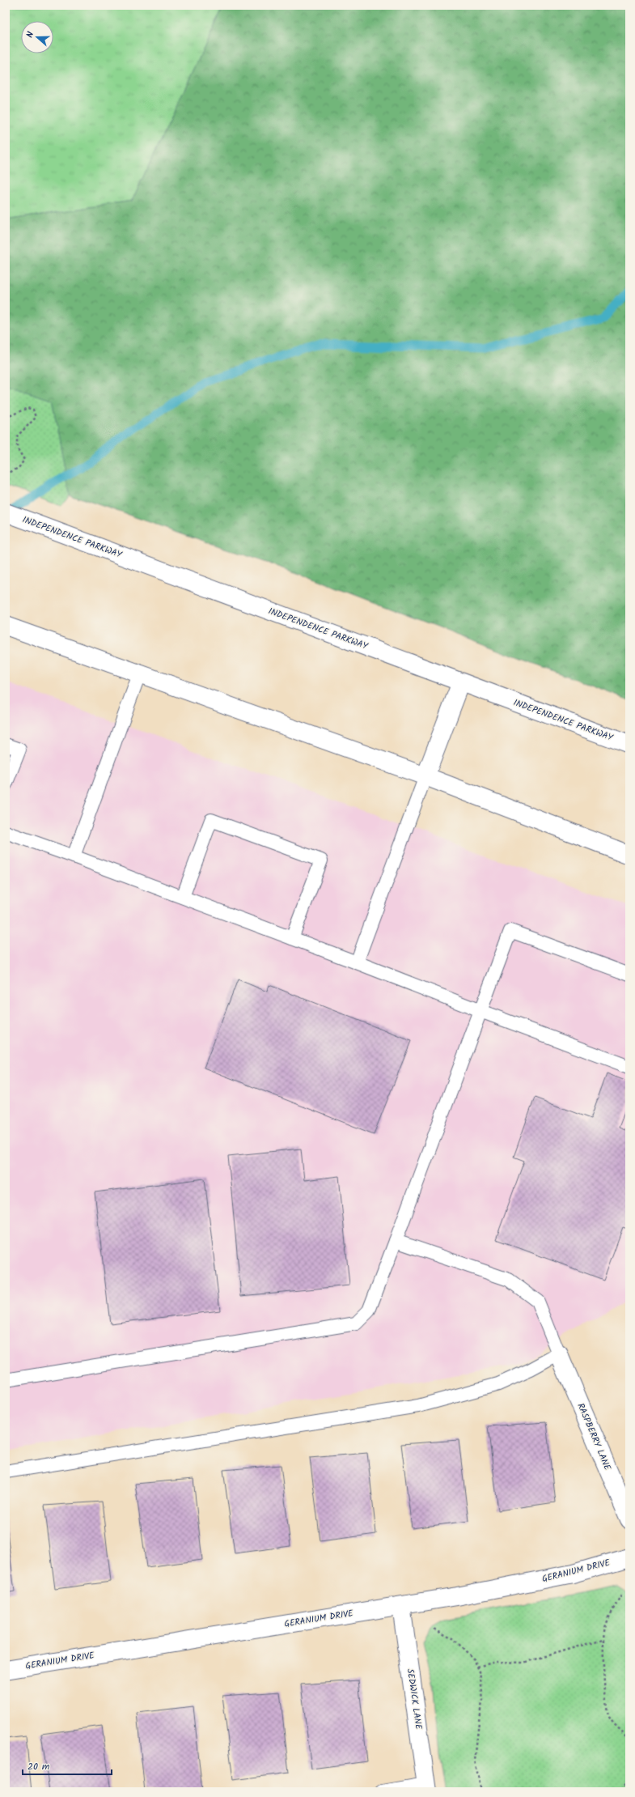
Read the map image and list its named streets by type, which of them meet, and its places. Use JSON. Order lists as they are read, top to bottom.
{
  "streets": {
    "main road": [
      "INDEPENDENCE PARKWAY",
      "RASPBERRY LANE",
      "GERANIUM DRIVE",
      "SEDWICK LANE"
    ]
  },
  "crossings": [
    ["GERANIUM DRIVE", "SEDWICK LANE"]
  ],
  "scale_bar": "20 m",
  "north": "left"
}
